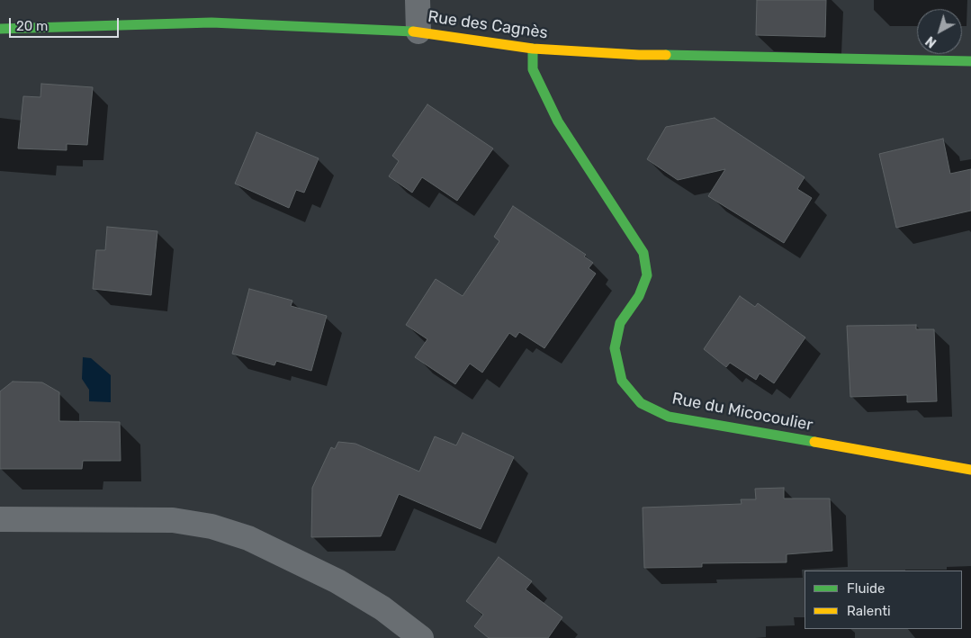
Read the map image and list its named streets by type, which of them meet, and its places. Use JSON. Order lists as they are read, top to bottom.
{
  "streets": {
    "street": ["Rue des Cagnès", "Rue du Micocoulier"]
  },
  "crossings": [
    ["Rue des Cagnès", "Rue du Micocoulier"]
  ],
  "legend": ["Fluide", "Ralenti"],
  "scale_bar": "20 m",
  "north": "bottom left"
}
